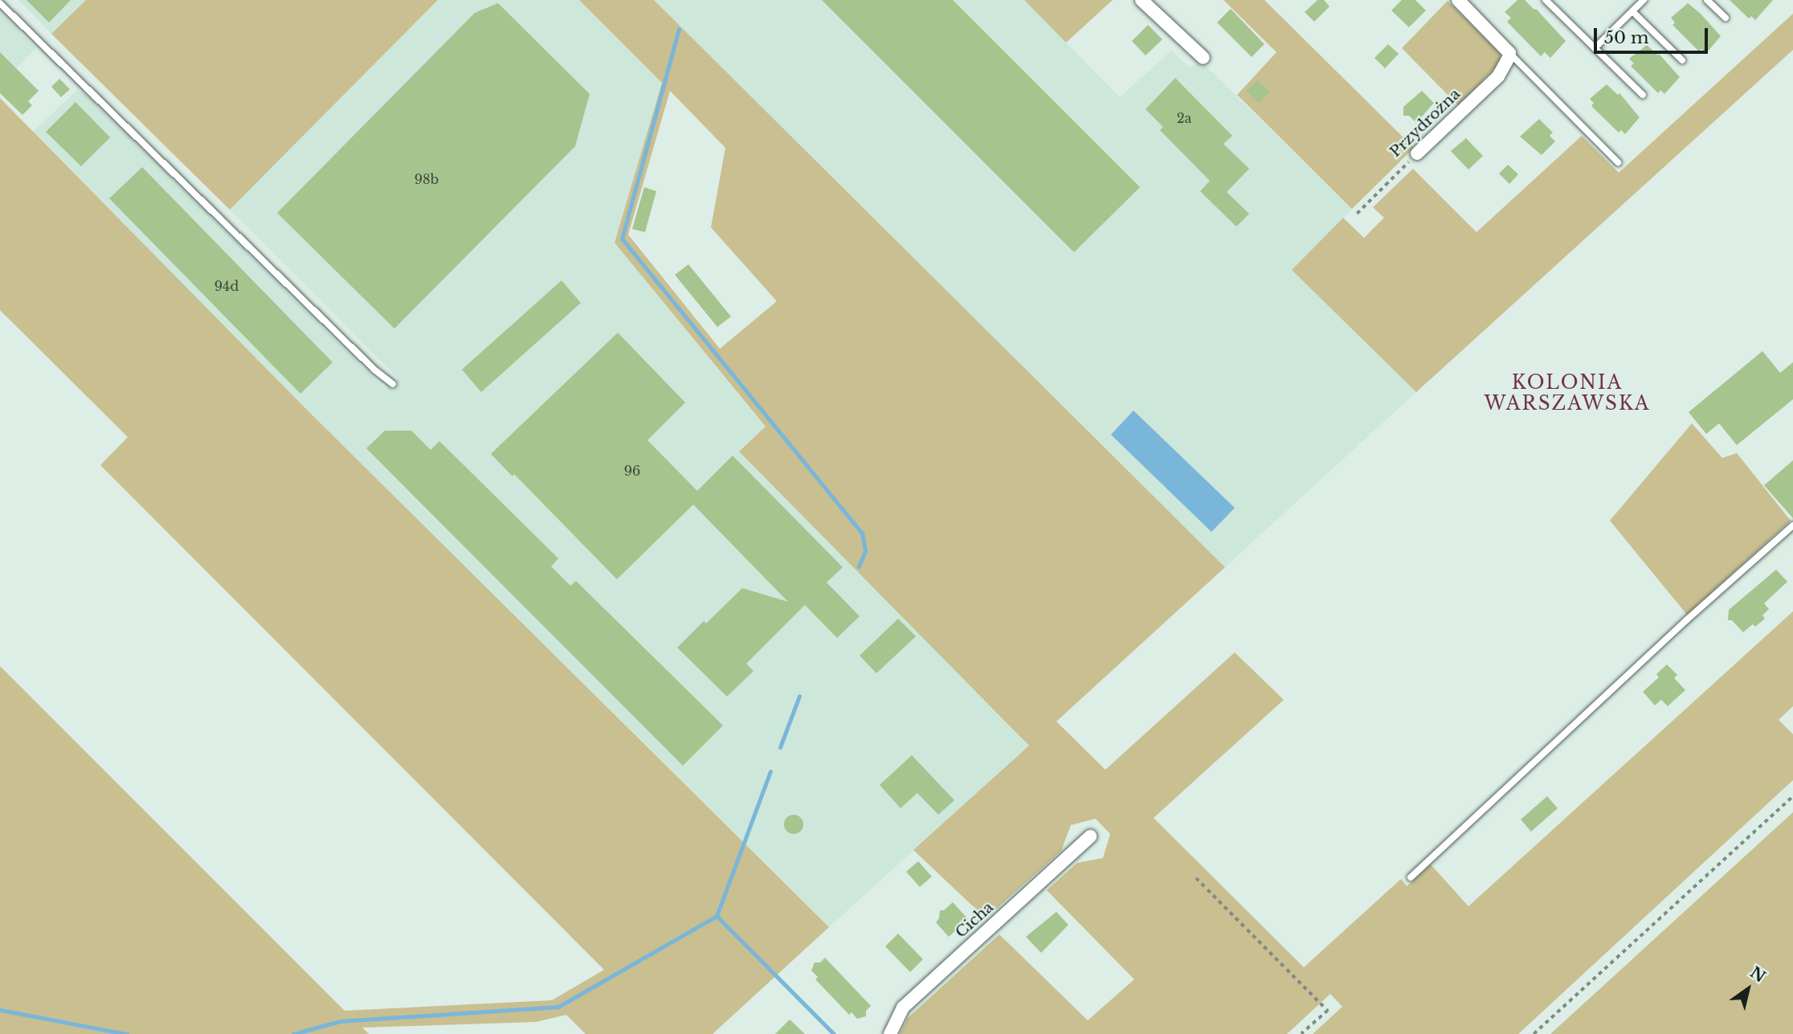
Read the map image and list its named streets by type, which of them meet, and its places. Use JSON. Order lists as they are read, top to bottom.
{
  "streets": {
    "street": ["Przydrożna", "Cicha"]
  },
  "districts": ["KOLONIA WARSZAWSKA"],
  "house_numbers": [
    "2a",
    "98b",
    "94d",
    "96"
  ],
  "scale_bar": "50 m",
  "north": "top right"
}
